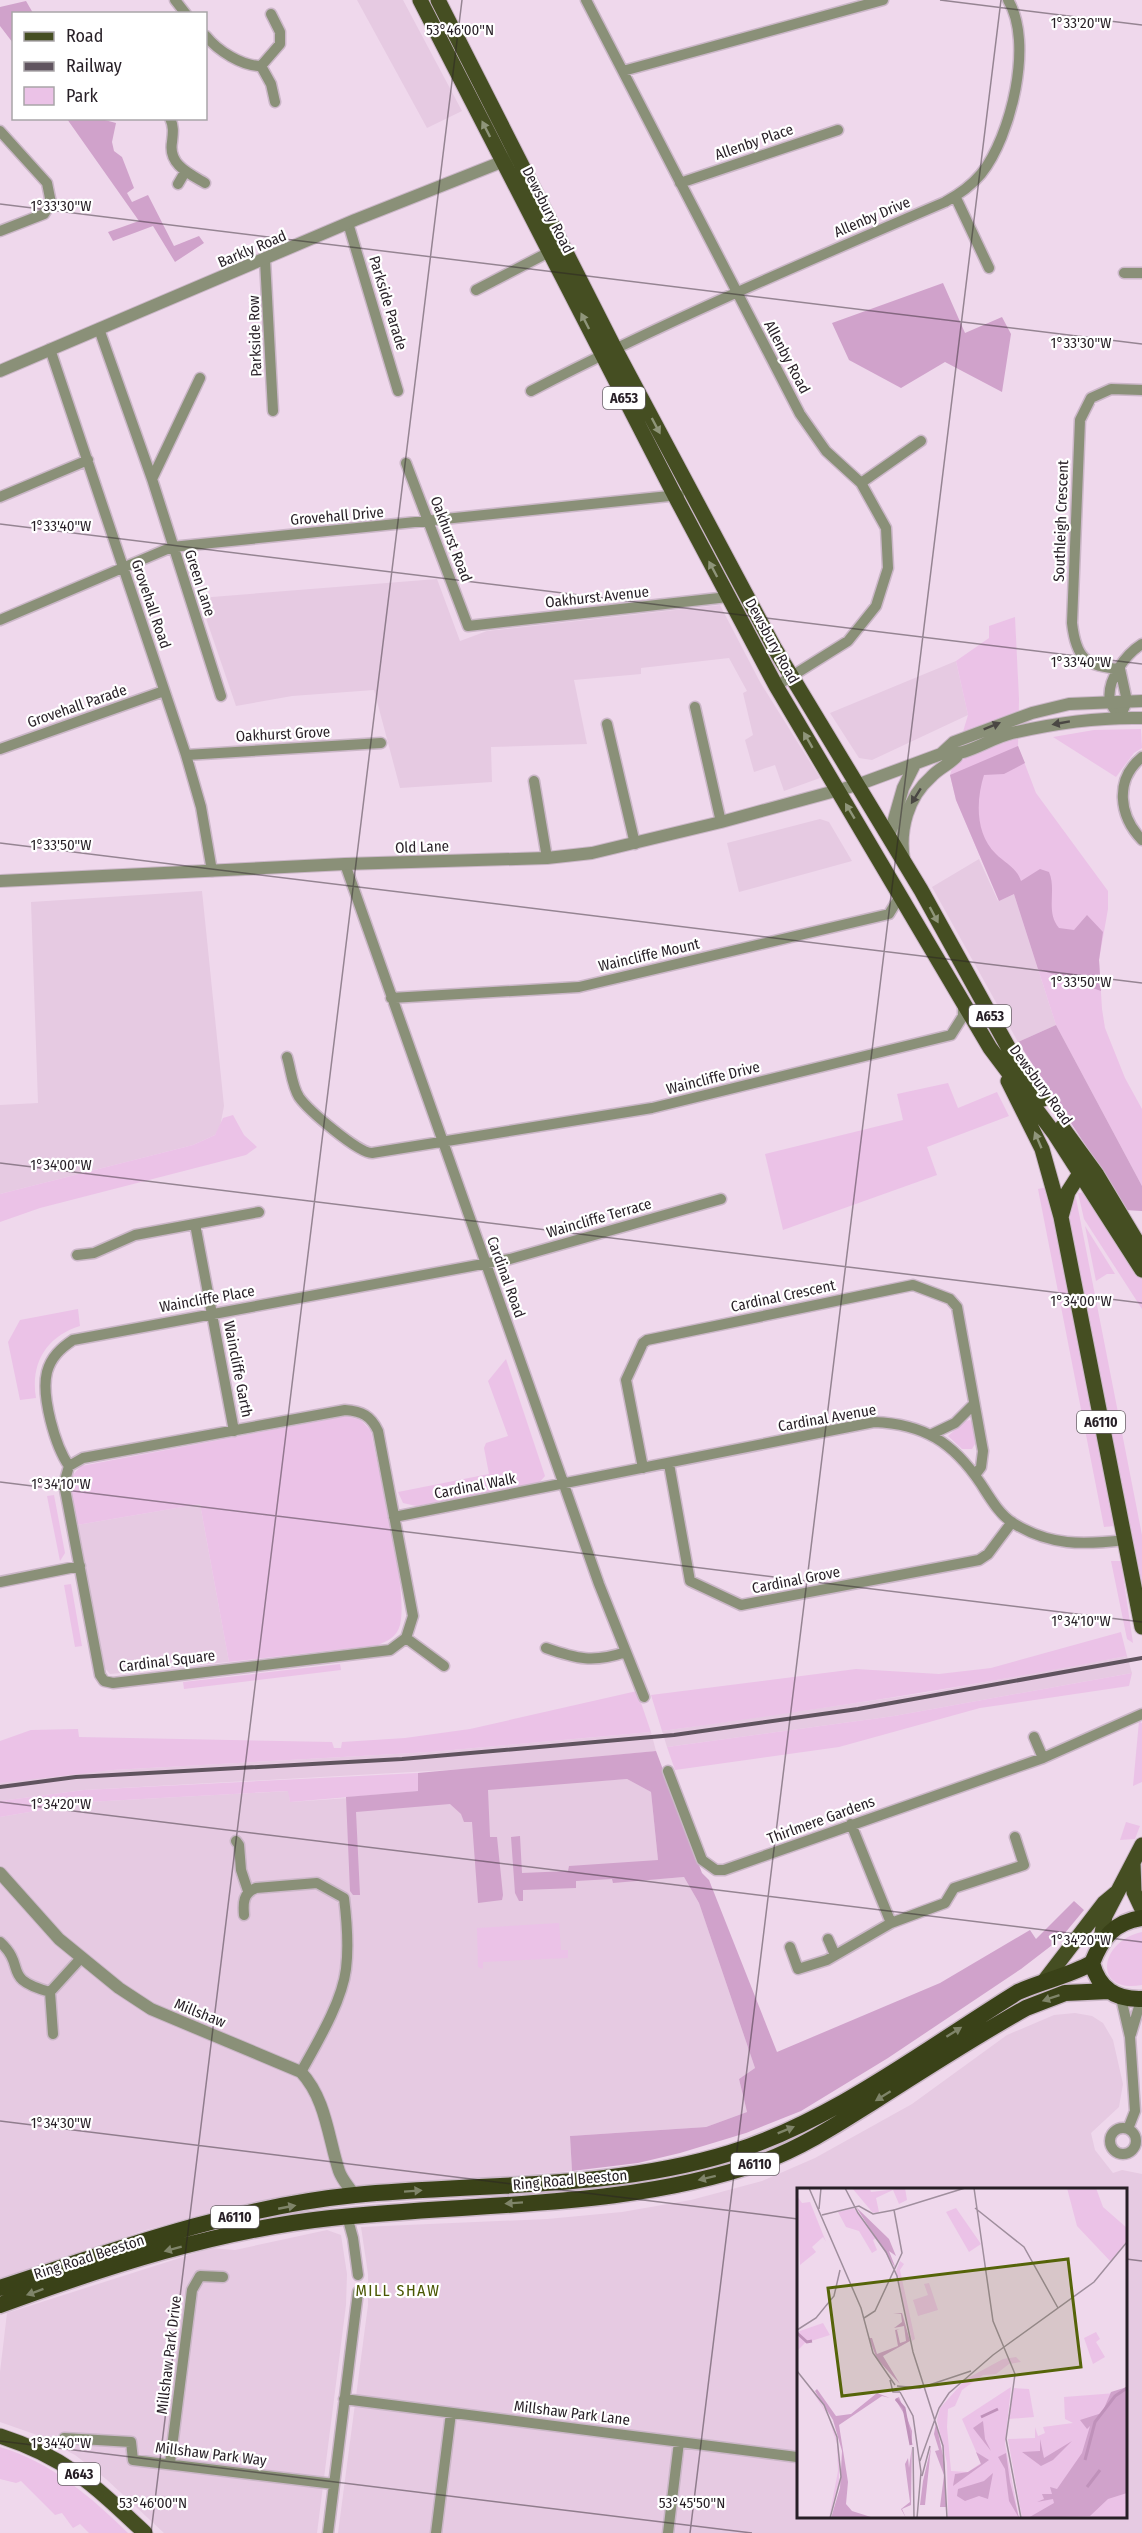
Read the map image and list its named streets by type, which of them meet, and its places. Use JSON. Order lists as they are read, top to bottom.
{
  "streets": {
    "highway": ["A6110", "Ring Road Beeston"],
    "main road": ["Dewsbury Road", "A653", "A643"],
    "street": [
      "Allenby Place",
      "Allenby Drive",
      "Barkly Road",
      "Parkside Parade",
      "Parkside Row",
      "Allenby Road",
      "Grovehall Drive",
      "Southleigh Crescent",
      "Oakhurst Road",
      "Green Lane",
      "Oakhurst Avenue",
      "Grovehall Road",
      "Grovehall Parade",
      "Oakhurst Grove",
      "Old Lane",
      "Waincliffe Mount",
      "Waincliffe Drive",
      "Waincliffe Terrace",
      "Cardinal Road",
      "Cardinal Crescent",
      "Waincliffe Place",
      "Waincliffe Garth",
      "Cardinal Avenue",
      "Cardinal Walk",
      "Cardinal Grove",
      "Cardinal Square",
      "Thirlmere Gardens",
      "Millshaw",
      "Millshaw Park Drive",
      "Millshaw Park Lane",
      "Millshaw Park Way"
    ]
  },
  "crossings": [
    ["Allenby Place", "Allenby Road"],
    ["Dewsbury Road", "Allenby Drive"],
    ["Dewsbury Road", "Barkly Road"],
    ["Dewsbury Road", "Allenby Road"],
    ["Dewsbury Road", "Grovehall Drive"],
    ["Dewsbury Road", "Oakhurst Avenue"],
    ["Dewsbury Road", "Old Lane"],
    ["Dewsbury Road", "Waincliffe Mount"],
    ["Dewsbury Road", "Waincliffe Drive"],
    ["Dewsbury Road", "A6110"],
    ["Allenby Drive", "Allenby Road"],
    ["Barkly Road", "Parkside Parade"],
    ["Barkly Road", "Parkside Row"],
    ["Barkly Road", "Green Lane"],
    ["Barkly Road", "Grovehall Road"],
    ["Grovehall Drive", "Oakhurst Road"],
    ["Grovehall Drive", "Green Lane"],
    ["Grovehall Drive", "Grovehall Road"],
    ["Oakhurst Road", "Oakhurst Avenue"],
    ["Grovehall Road", "Grovehall Parade"],
    ["Grovehall Road", "Oakhurst Grove"],
    ["Grovehall Road", "Old Lane"],
    ["Old Lane", "Cardinal Road"],
    ["Waincliffe Mount", "Cardinal Road"],
    ["Waincliffe Drive", "Cardinal Road"],
    ["Waincliffe Terrace", "Cardinal Road"],
    ["Waincliffe Terrace", "Waincliffe Place"],
    ["Cardinal Road", "Waincliffe Place"],
    ["Cardinal Road", "Cardinal Avenue"],
    ["Cardinal Road", "Cardinal Walk"],
    ["Cardinal Crescent", "Cardinal Avenue"],
    ["Waincliffe Place", "Waincliffe Garth"],
    ["Waincliffe Place", "Cardinal Square"],
    ["Cardinal Avenue", "A6110"],
    ["Cardinal Avenue", "Cardinal Walk"],
    ["Cardinal Avenue", "Cardinal Grove"],
    ["Millshaw Park Drive", "Millshaw Park Way"]
  ],
  "districts": ["MILL SHAW"],
  "legend": ["Road", "Railway", "Park"],
  "coordinates": [
    "1°33'20\"W",
    "53°46'00\"N",
    "1°33'30\"W",
    "1°33'40\"W",
    "1°33'50\"W",
    "1°34'00\"W",
    "1°34'10\"W",
    "1°34'20\"W",
    "1°34'30\"W",
    "1°34'40\"W",
    "53°45'50\"N"
  ]
}
